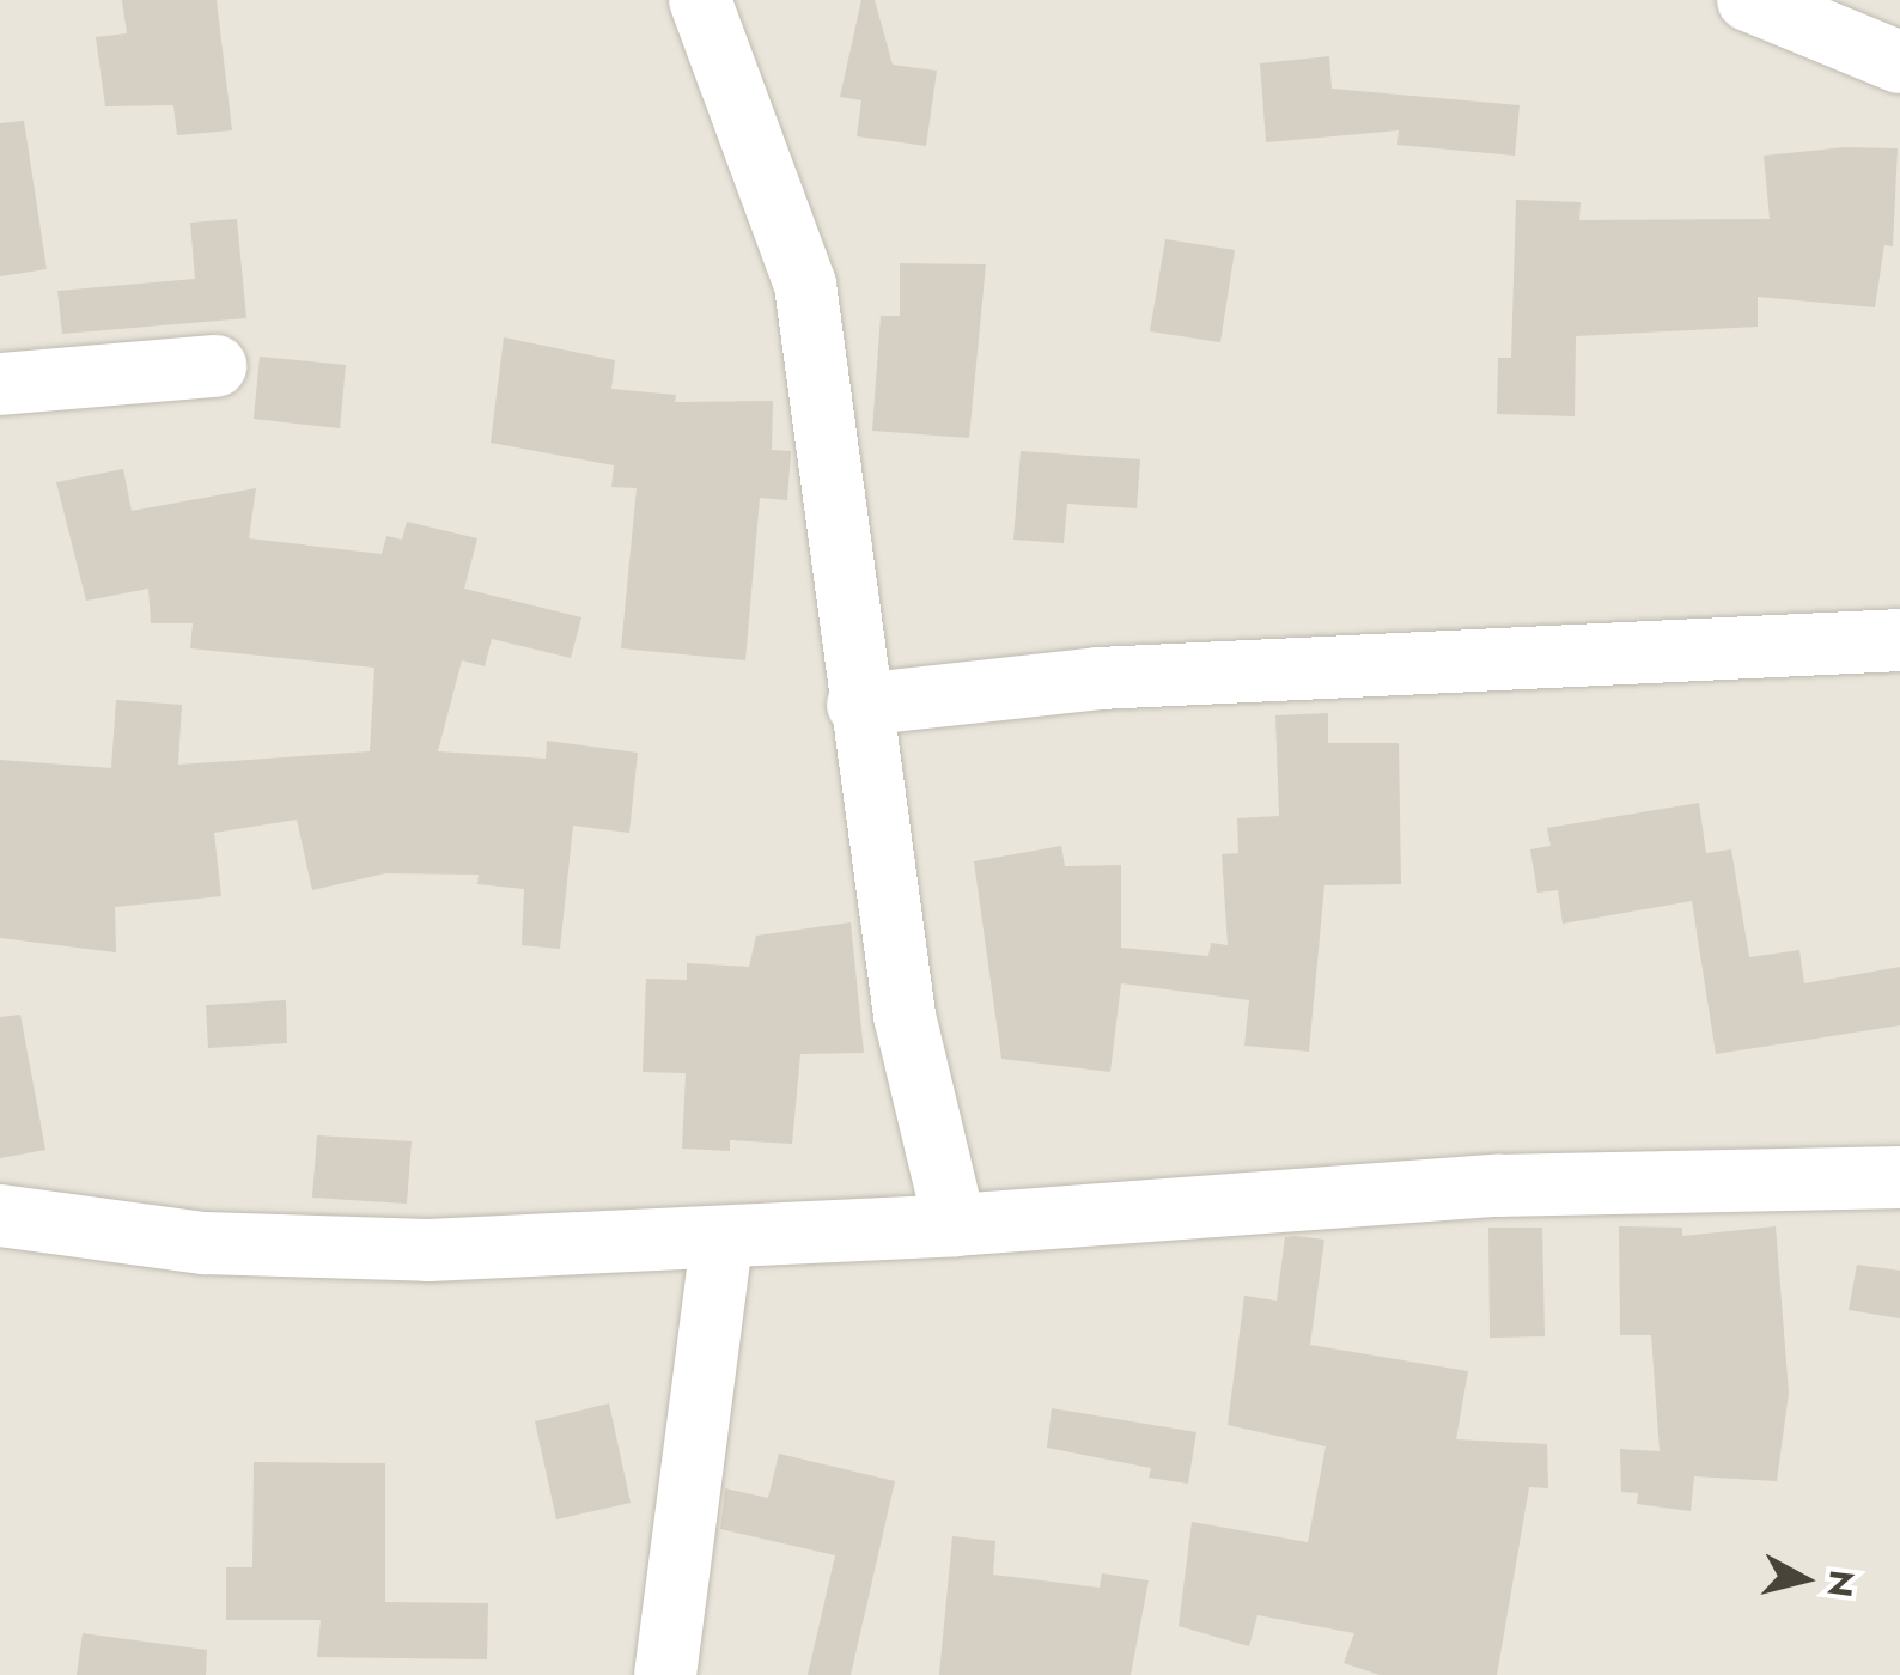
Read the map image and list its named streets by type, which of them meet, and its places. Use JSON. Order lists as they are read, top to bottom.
{
  "north": "right"
}
